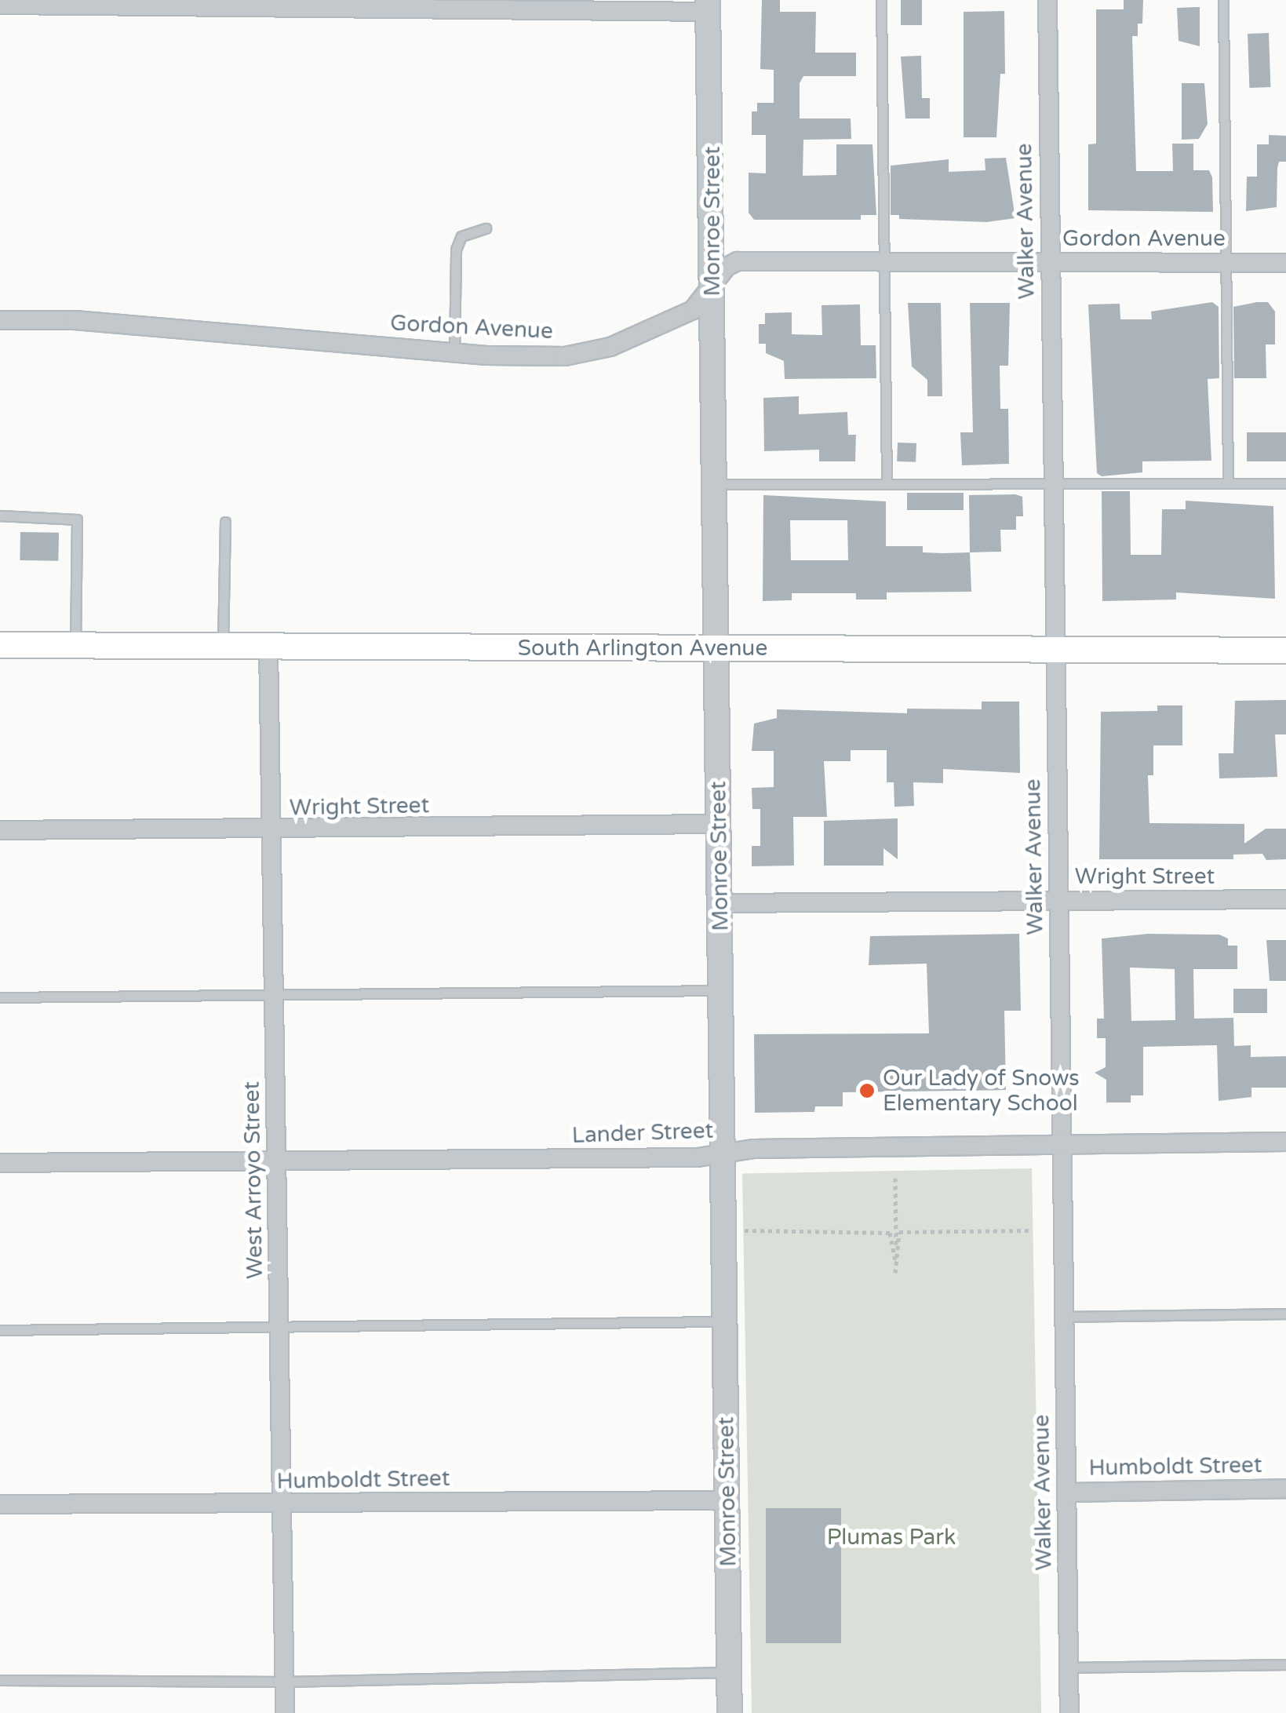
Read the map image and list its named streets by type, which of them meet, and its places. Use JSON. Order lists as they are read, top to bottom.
{
  "streets": {
    "main road": ["South Arlington Avenue"],
    "street": [
      "Monroe Street",
      "Walker Avenue",
      "Gordon Avenue",
      "Wright Street",
      "Lander Street",
      "West Arroyo Street",
      "Humboldt Street"
    ]
  },
  "crossings": [
    ["Monroe Street", "Gordon Avenue"],
    ["Monroe Street", "South Arlington Avenue"],
    ["Monroe Street", "Wright Street"],
    ["Monroe Street", "Lander Street"],
    ["Monroe Street", "Humboldt Street"],
    ["Walker Avenue", "Gordon Avenue"],
    ["Walker Avenue", "South Arlington Avenue"],
    ["Walker Avenue", "Wright Street"],
    ["Walker Avenue", "Lander Street"],
    ["Walker Avenue", "Humboldt Street"],
    ["South Arlington Avenue", "West Arroyo Street"],
    ["Wright Street", "West Arroyo Street"],
    ["Lander Street", "West Arroyo Street"],
    ["West Arroyo Street", "Humboldt Street"]
  ],
  "parks": ["Plumas Park"],
  "places": ["Our Lady of Snows Elementary School"]
}
